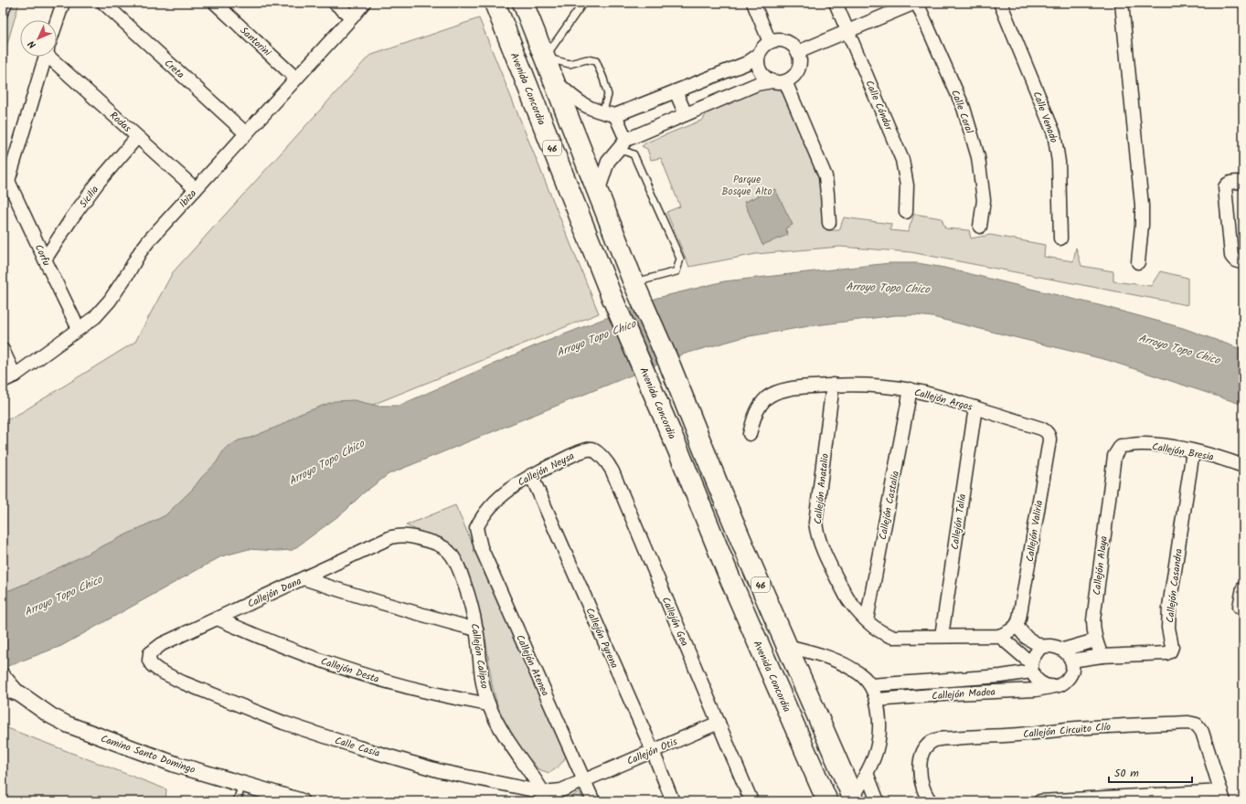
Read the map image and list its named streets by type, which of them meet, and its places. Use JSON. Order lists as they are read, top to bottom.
{
  "streets": {
    "main road": ["Avenida Concordia", "46"],
    "street": [
      "Santorini",
      "Creta",
      "Calle Cóndor",
      "Calle Coral",
      "Calle Venado",
      "Rodas",
      "Sicilia",
      "Ibiza",
      "Corfu",
      "Callejón Argos",
      "Callejón Bresia",
      "Callejón Neysa",
      "Callejón Anatalio",
      "Callejón Castalia",
      "Callejón Talía",
      "Callejón Valiria",
      "Callejón Alaya",
      "Callejón Casandra",
      "Callejón Dana",
      "Callejón Gea",
      "Callejón Pyrena",
      "Callejón Calipso",
      "Callejón Atenea",
      "Callejón Desta",
      "Callejón Madea",
      "Callejón Circuito Clío",
      "Calle Casia",
      "Callejón Otis",
      "Camino Santo Domingo"
    ]
  },
  "crossings": [
    ["Santorini", "Ibiza"],
    ["Creta", "Ibiza"],
    ["Rodas", "Sicilia"],
    ["Rodas", "Ibiza"],
    ["Sicilia", "Corfu"],
    ["Ibiza", "Corfu"],
    ["Callejón Argos", "Callejón Anatalio"],
    ["Callejón Argos", "Callejón Castalia"],
    ["Callejón Argos", "Callejón Talía"],
    ["Callejón Argos", "Callejón Valiria"],
    ["Callejón Bresia", "Callejón Alaya"],
    ["Callejón Bresia", "Callejón Casandra"],
    ["Callejón Neysa", "Callejón Gea"],
    ["Callejón Neysa", "Callejón Pyrena"],
    ["Callejón Neysa", "Callejón Atenea"],
    ["Callejón Anatalio", "Callejón Castalia"],
    ["Callejón Anatalio", "Callejón Talía"],
    ["Callejón Anatalio", "Callejón Valiria"],
    ["Callejón Alaya", "Callejón Casandra"],
    ["Callejón Dana", "Callejón Calipso"],
    ["Callejón Dana", "Callejón Desta"],
    ["Callejón Dana", "Calle Casia"],
    ["Callejón Gea", "Callejón Otis"],
    ["Callejón Pyrena", "Callejón Otis"],
    ["Callejón Calipso", "Callejón Desta"],
    ["Callejón Calipso", "Calle Casia"],
    ["Callejón Atenea", "Calle Casia"],
    ["Callejón Atenea", "Callejón Otis"],
    ["Calle Casia", "Callejón Otis"]
  ],
  "water": ["Arroyo Topo Chico"],
  "parks": ["Parque Bosque Alto"],
  "scale_bar": "50 m",
  "north": "bottom left"
}
